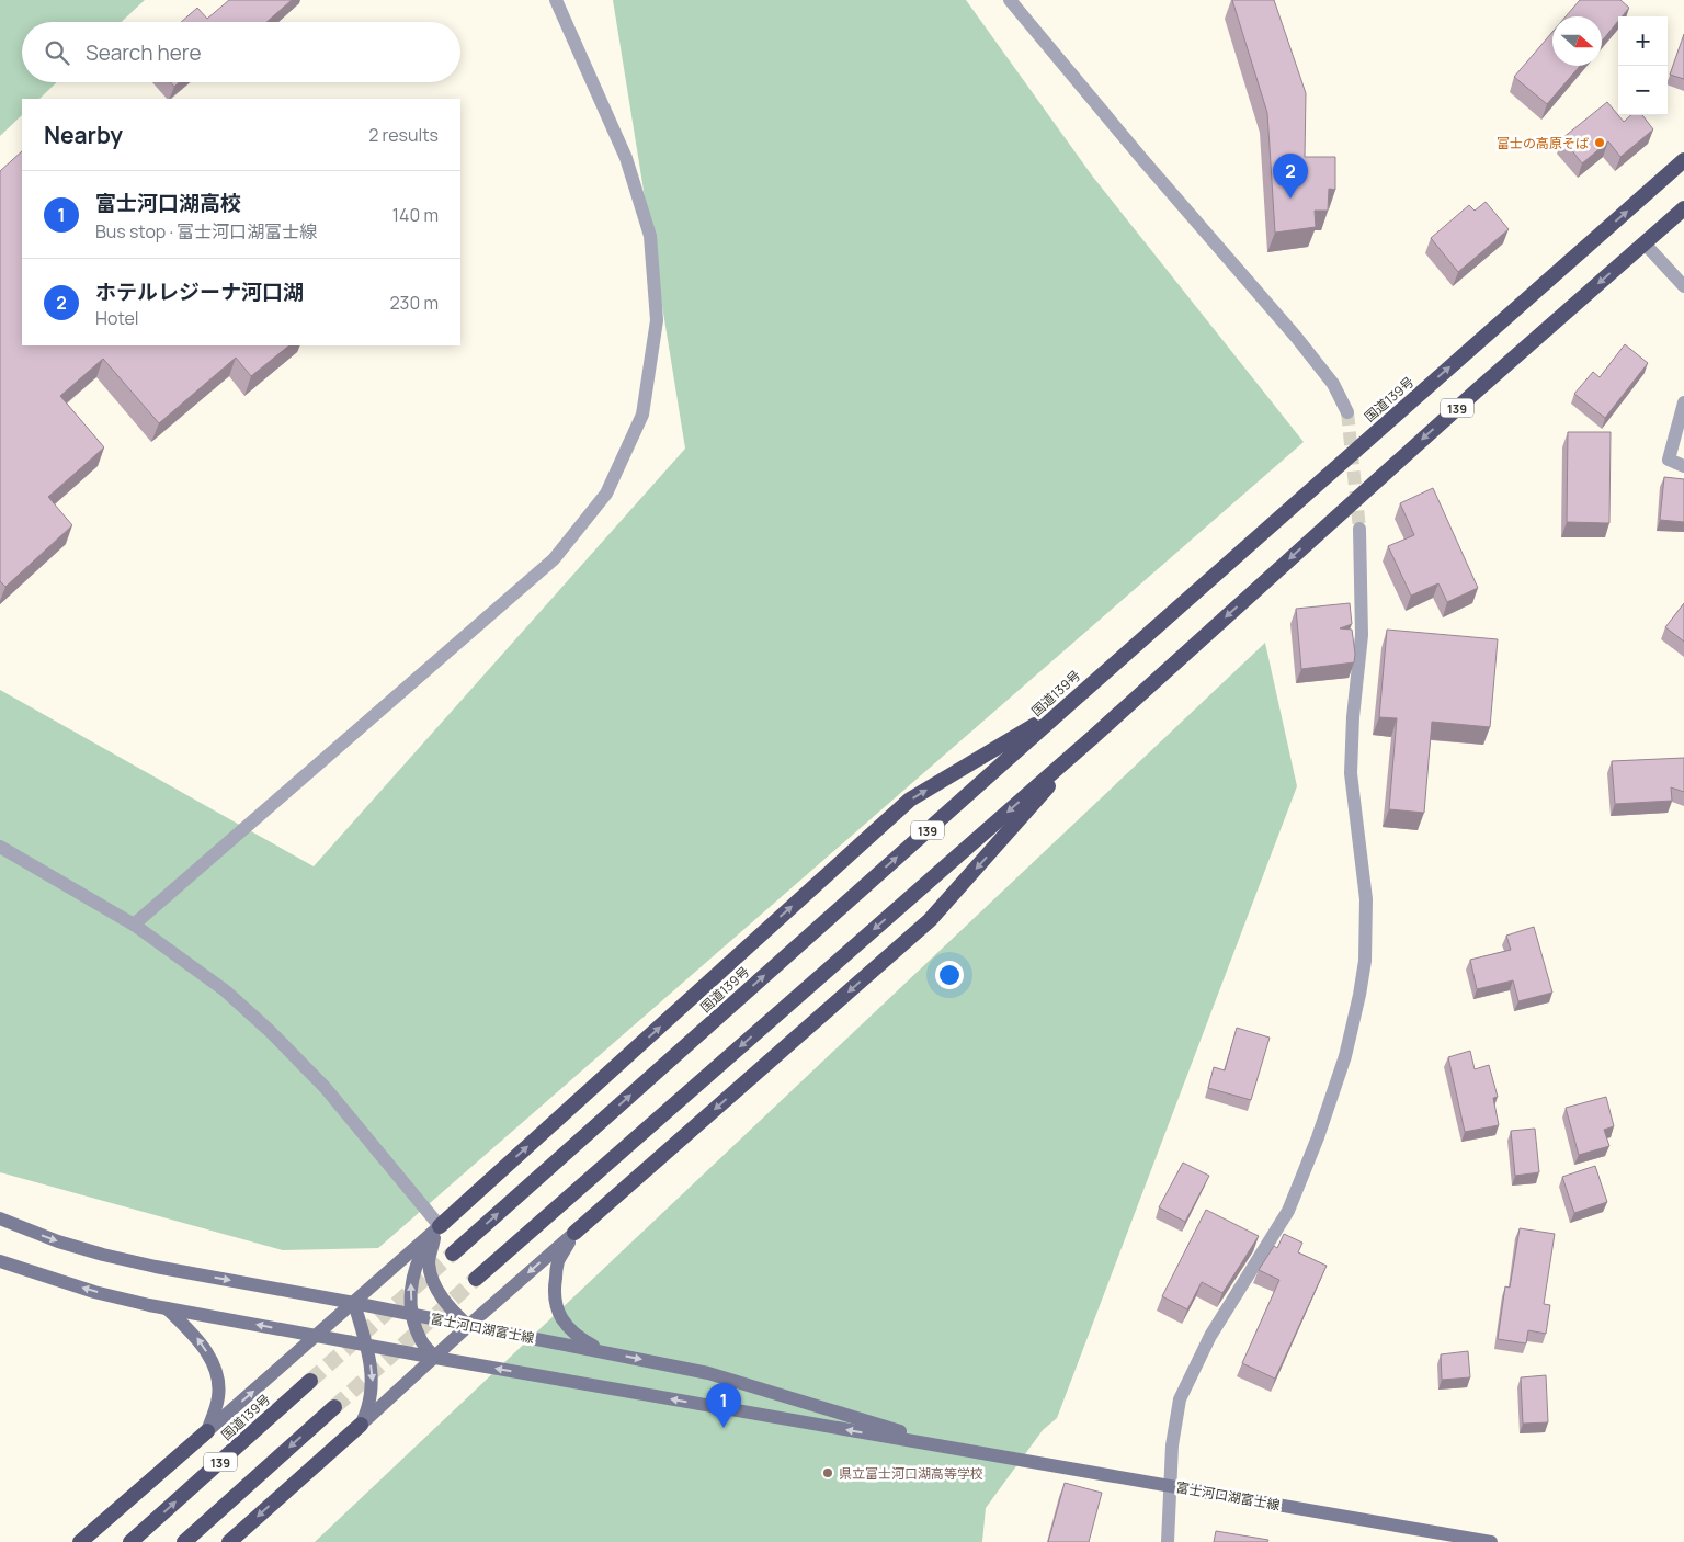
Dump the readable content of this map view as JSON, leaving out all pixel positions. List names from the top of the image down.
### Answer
{
  "streets": {
    "highway": ["国道139号", "139"],
    "main road": ["富士河口湖富士線"]
  },
  "places": ["富士の高原そば", "県立富士河口湖高等学校"],
  "north": "right",
  "page": {
    "map_buttons": ["+", "−"],
    "search": "Search here",
    "heading": ["Nearby", "2 results"],
    "pins": ["2", "1"],
    "list": [
      {
        "mark": "1",
        "name": "富士河口湖高校",
        "note": "Bus stop · 富士河口湖富士線",
        "value": "140 m"
      },
      {
        "mark": "2",
        "name": "ホテルレジーナ河口湖",
        "note": "Hotel",
        "value": "230 m"
      }
    ]
  }
}
